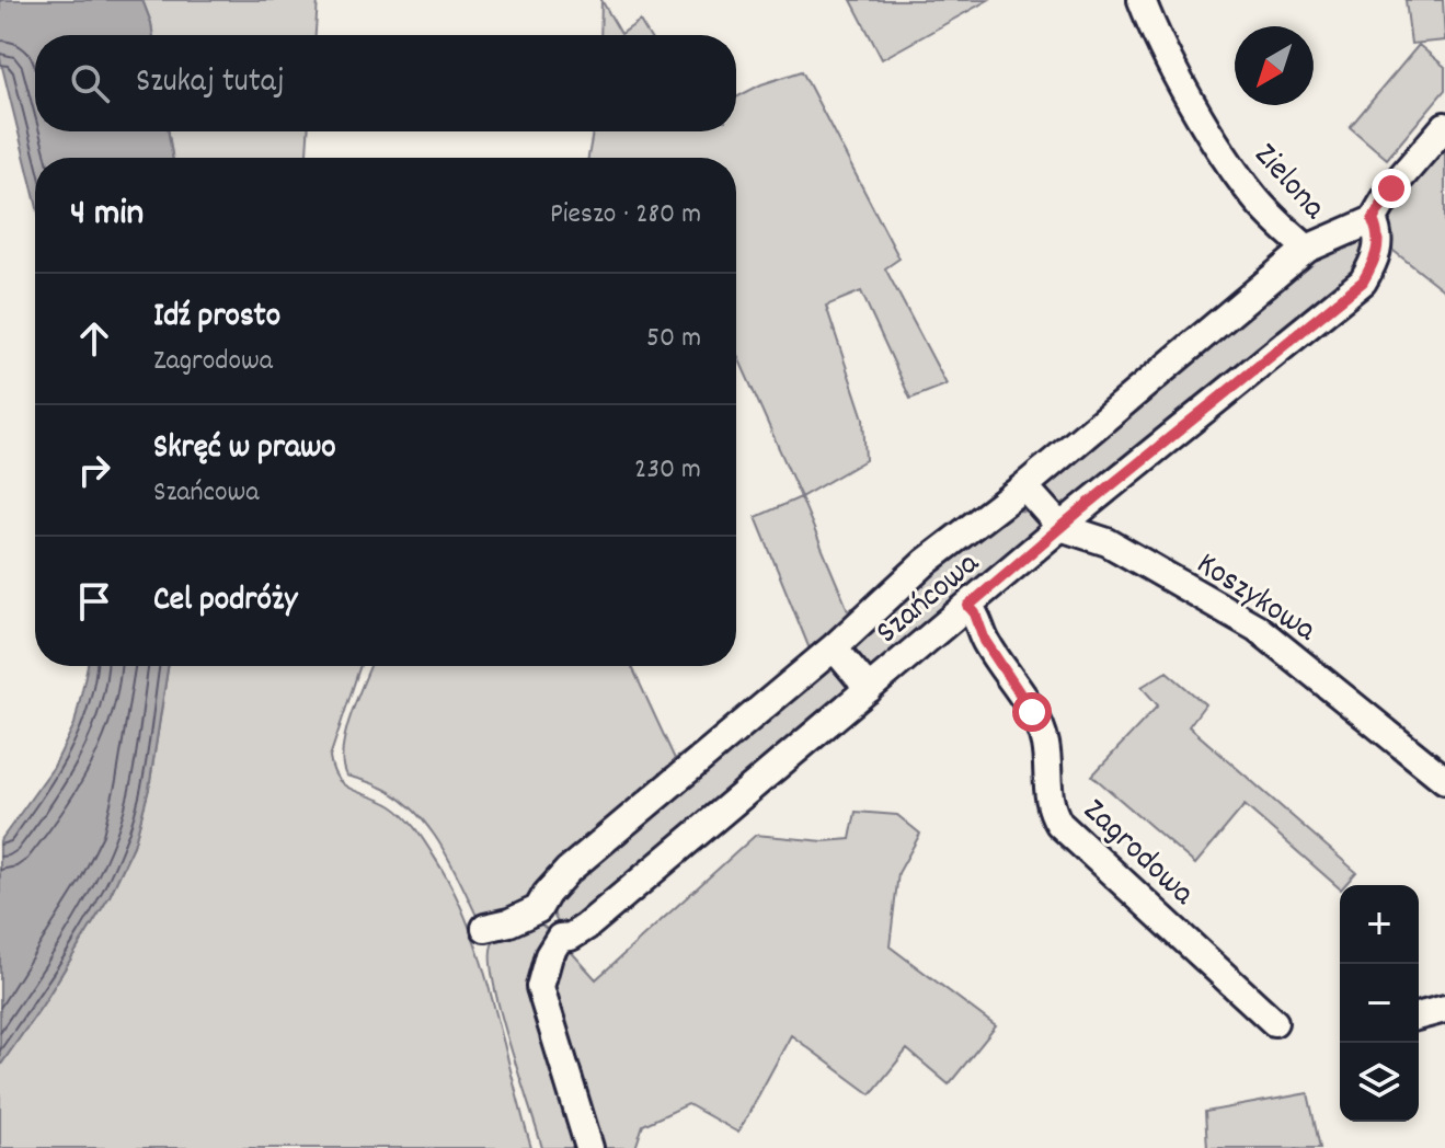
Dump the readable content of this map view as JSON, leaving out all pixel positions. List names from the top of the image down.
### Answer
{
  "streets": {
    "street": [
      "Zielona",
      "Koszykowa",
      "Szańcowa",
      "Zagrodowa"
    ]
  },
  "crossings": [
    ["Zielona", "Szańcowa"],
    ["Koszykowa", "Szańcowa"],
    ["Szańcowa", "Zagrodowa"]
  ],
  "north": "bottom left",
  "page": {
    "search": "Szukaj tutaj",
    "heading": ["4 min", "Pieszo · 280 m"],
    "list": [
      ["Idź prosto", "Zagrodowa", "50 m"],
      ["Skręć w prawo", "Szańcowa", "230 m"],
      "Cel podróży"
    ],
    "map_buttons": ["+", "−"]
  }
}
